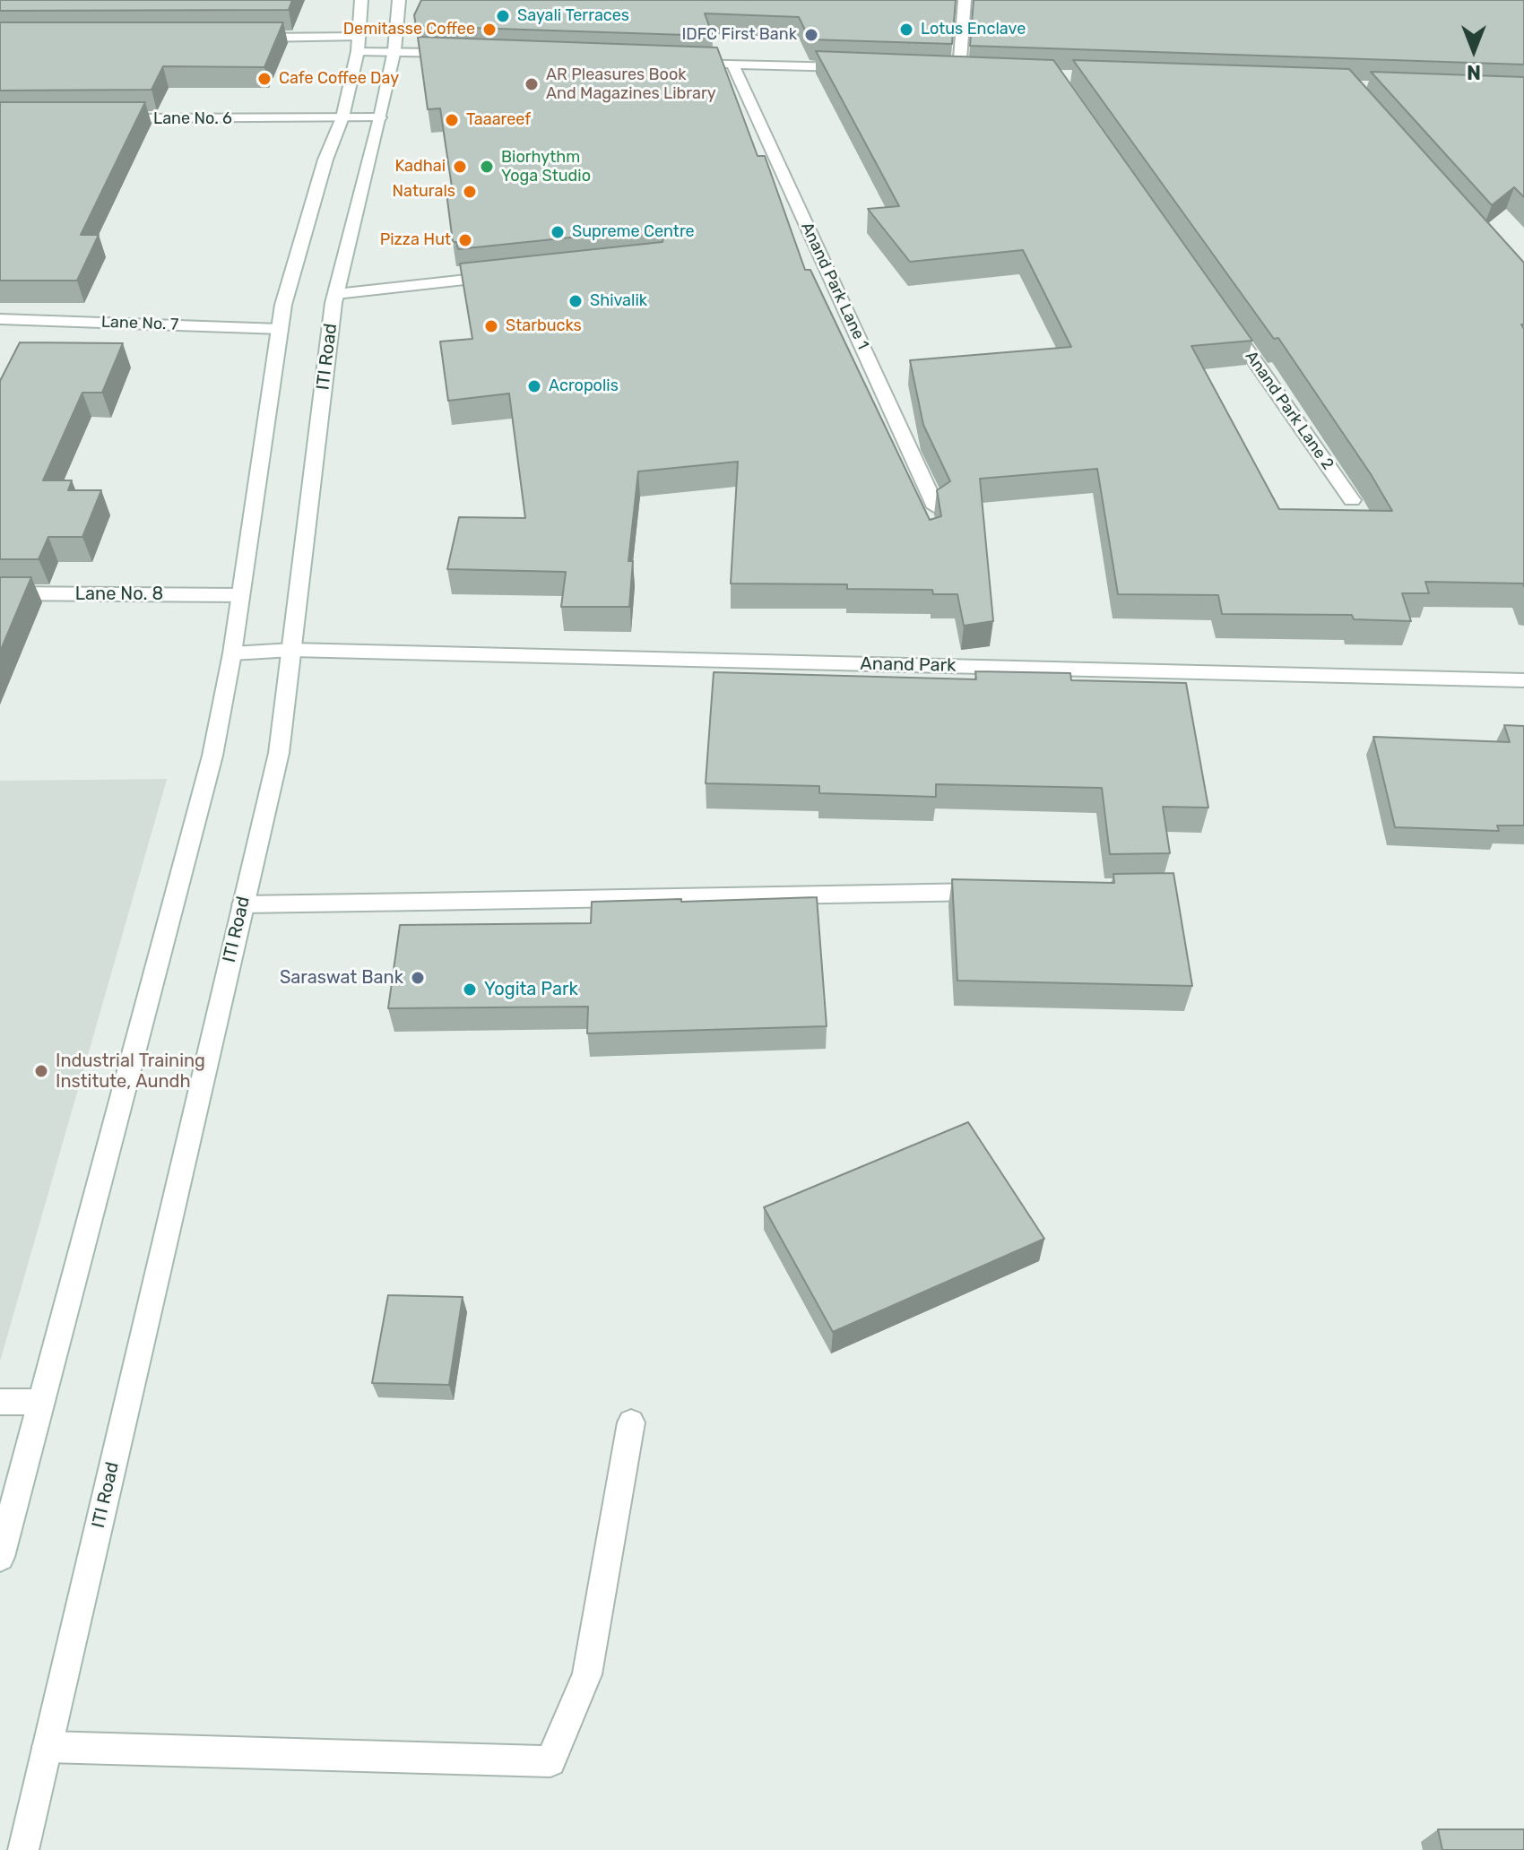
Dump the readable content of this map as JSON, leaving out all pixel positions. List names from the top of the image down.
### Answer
{
  "streets": {
    "main road": [
      "Lane No. 6",
      "Anand Park Lane 1",
      "Lane No. 7",
      "ITI Road",
      "Anand Park Lane 2",
      "Lane No. 8",
      "Anand Park"
    ]
  },
  "crossings": [
    ["Lane No. 6", "ITI Road"],
    ["ITI Road", "Anand Park"]
  ],
  "places": [
    "Sayali Terraces",
    "Demitasse Coffee",
    "Lotus Enclave",
    "IDFC First Bank",
    "Cafe Coffee Day",
    "AR Pleasures Book And Magazines Library",
    "Taaareef",
    "Kadhai",
    "Biorhythm Yoga Studio",
    "Naturals",
    "Supreme Centre",
    "Pizza Hut",
    "Shivalik",
    "Starbucks",
    "Acropolis",
    "Saraswat Bank",
    "Yogita Park",
    "Industrial Training Institute, Aundh"
  ],
  "north": "bottom"
}
